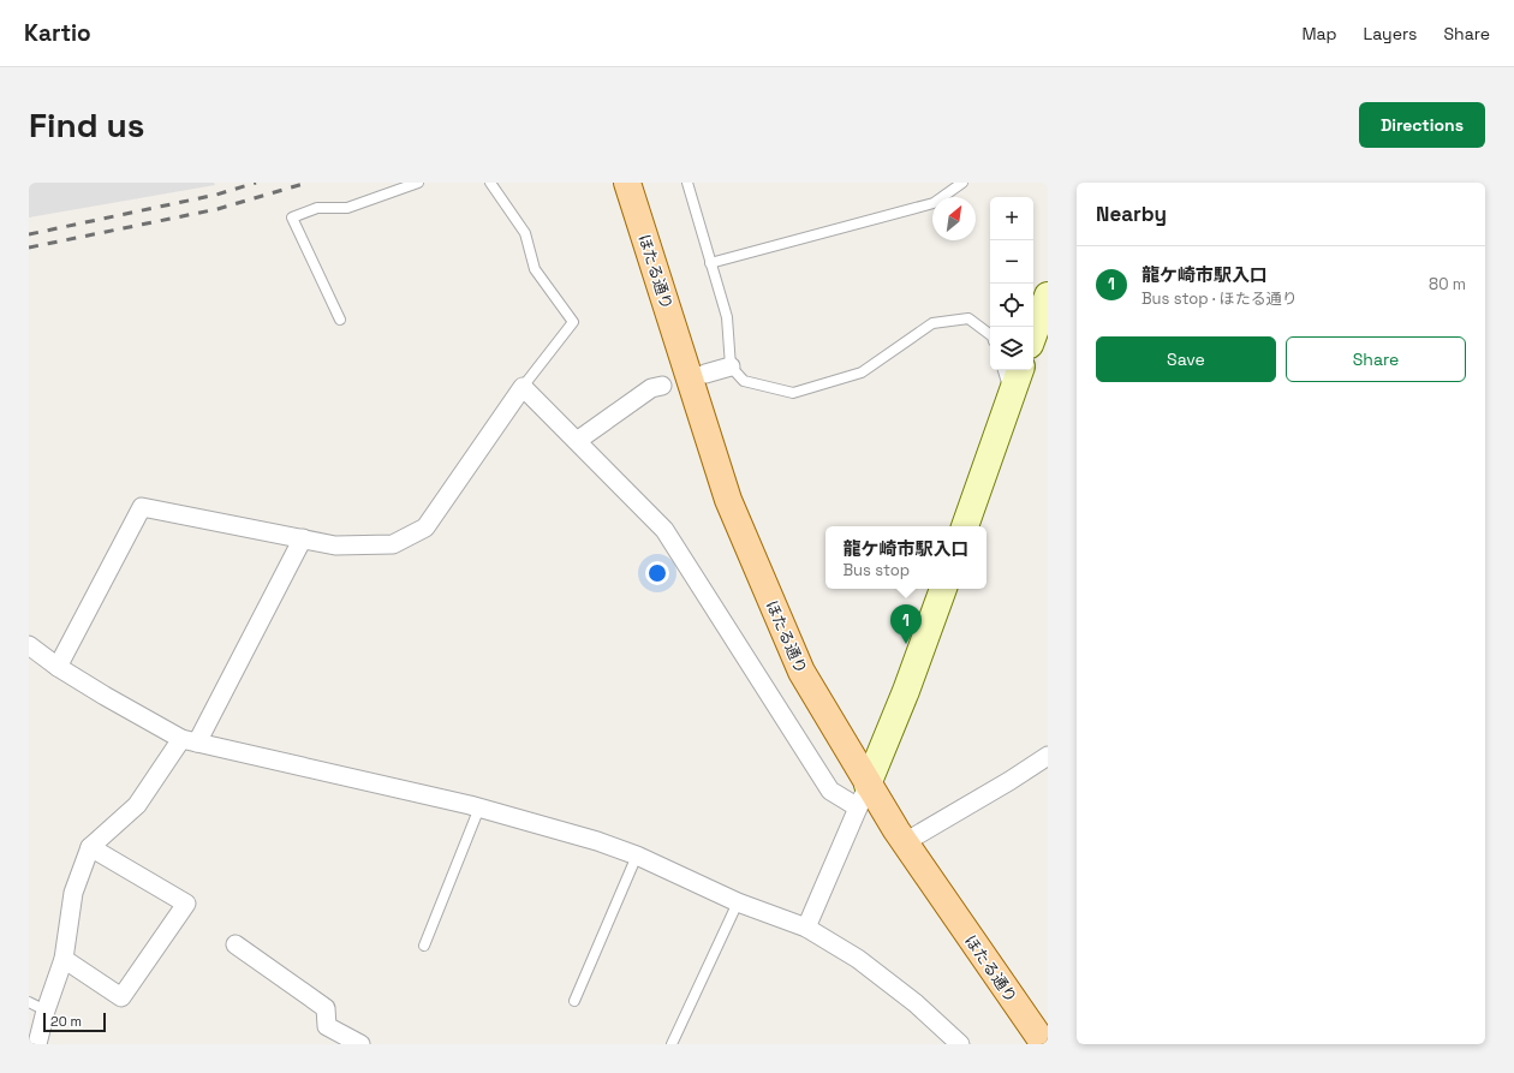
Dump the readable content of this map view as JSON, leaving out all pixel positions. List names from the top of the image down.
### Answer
{
  "streets": {
    "main road": ["ほたる通り"]
  },
  "scale_bar": "20 m",
  "north": "top right",
  "page": {
    "header": "Kartio",
    "nav": ["Map", "Layers", "Share"],
    "buttons": [
      "Directions",
      ["Save", "Share"]
    ],
    "title": "Find us",
    "heading": "Nearby",
    "map_buttons": ["+", "−"],
    "list": [
      {
        "mark": "1",
        "name": "龍ケ崎市駅入口",
        "note": "Bus stop · ほたる通り",
        "value": "80 m"
      }
    ],
    "popup": ["龍ケ崎市駅入口", "Bus stop"],
    "pins": "1",
    "scale": "20 m"
  }
}
